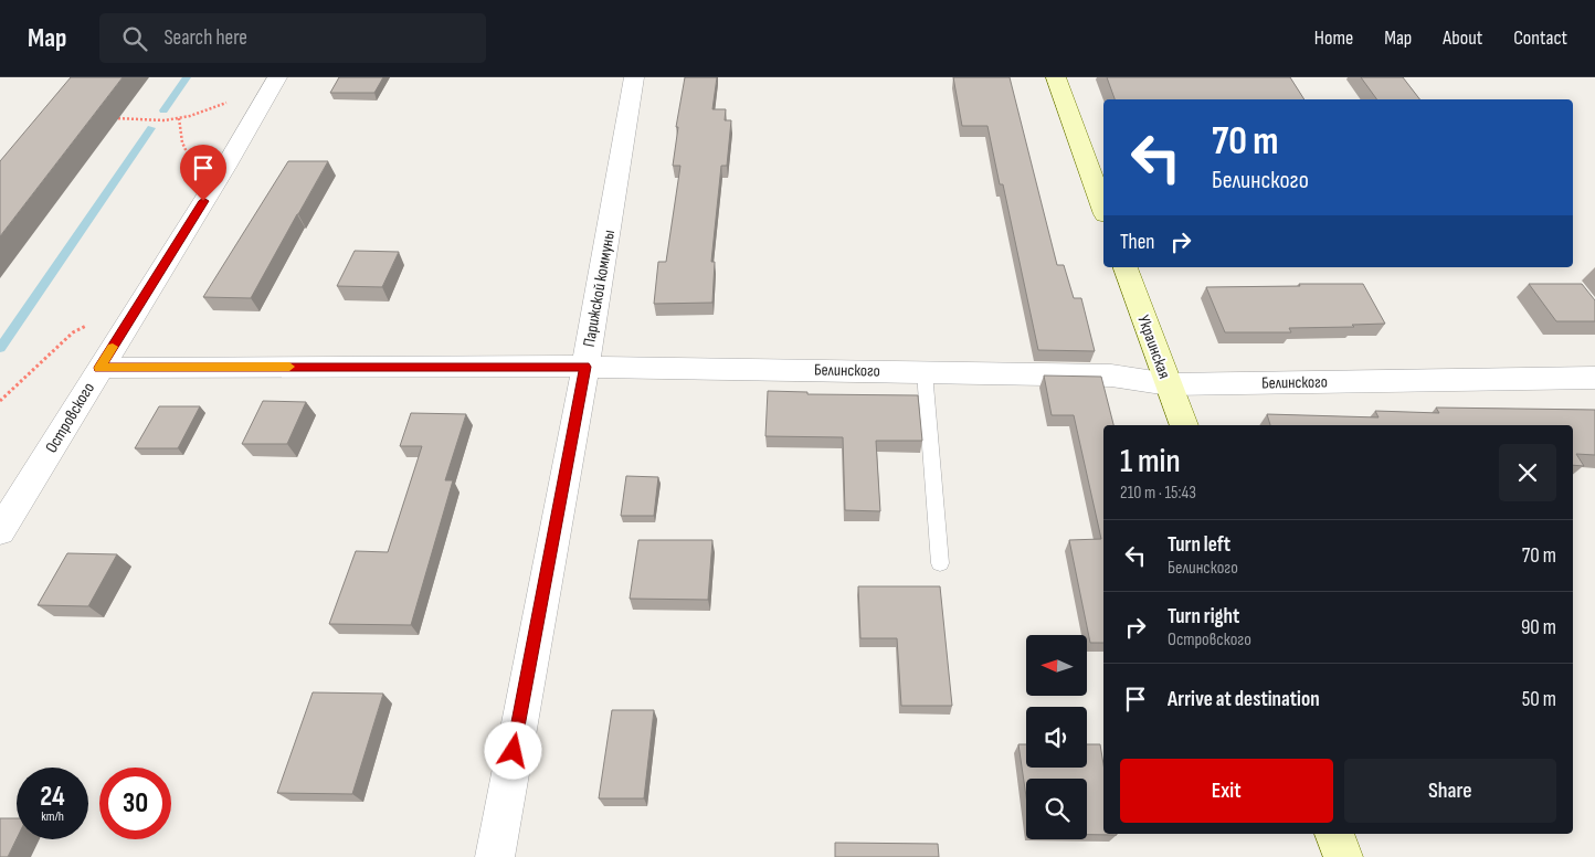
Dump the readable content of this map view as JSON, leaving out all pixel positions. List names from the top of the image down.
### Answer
{
  "streets": {
    "street": [
      "Парижской коммуны",
      "Украинская",
      "Белинского",
      "Островского"
    ]
  },
  "crossings": [
    ["Парижской коммуны", "Белинского"],
    ["Украинская", "Белинского"],
    ["Белинского", "Островского"]
  ],
  "north": "left",
  "page": {
    "header": "Map",
    "search": "Search here",
    "nav": [
      "Home",
      "Map",
      "About",
      "Contact"
    ],
    "turn": ["70 m", "Белинского"],
    "then": "Then",
    "heading": ["1 min", "210 m · 15:43"],
    "list": [
      {
        "name": "Turn left",
        "note": "Белинского",
        "value": "70 m"
      },
      {
        "name": "Turn right",
        "note": "Островского",
        "value": "90 m"
      },
      {
        "name": "Arrive at destination",
        "value": "50 m"
      }
    ],
    "buttons": ["Exit", "Share"],
    "speed": "24 km/h",
    "limit": "30"
  }
}
